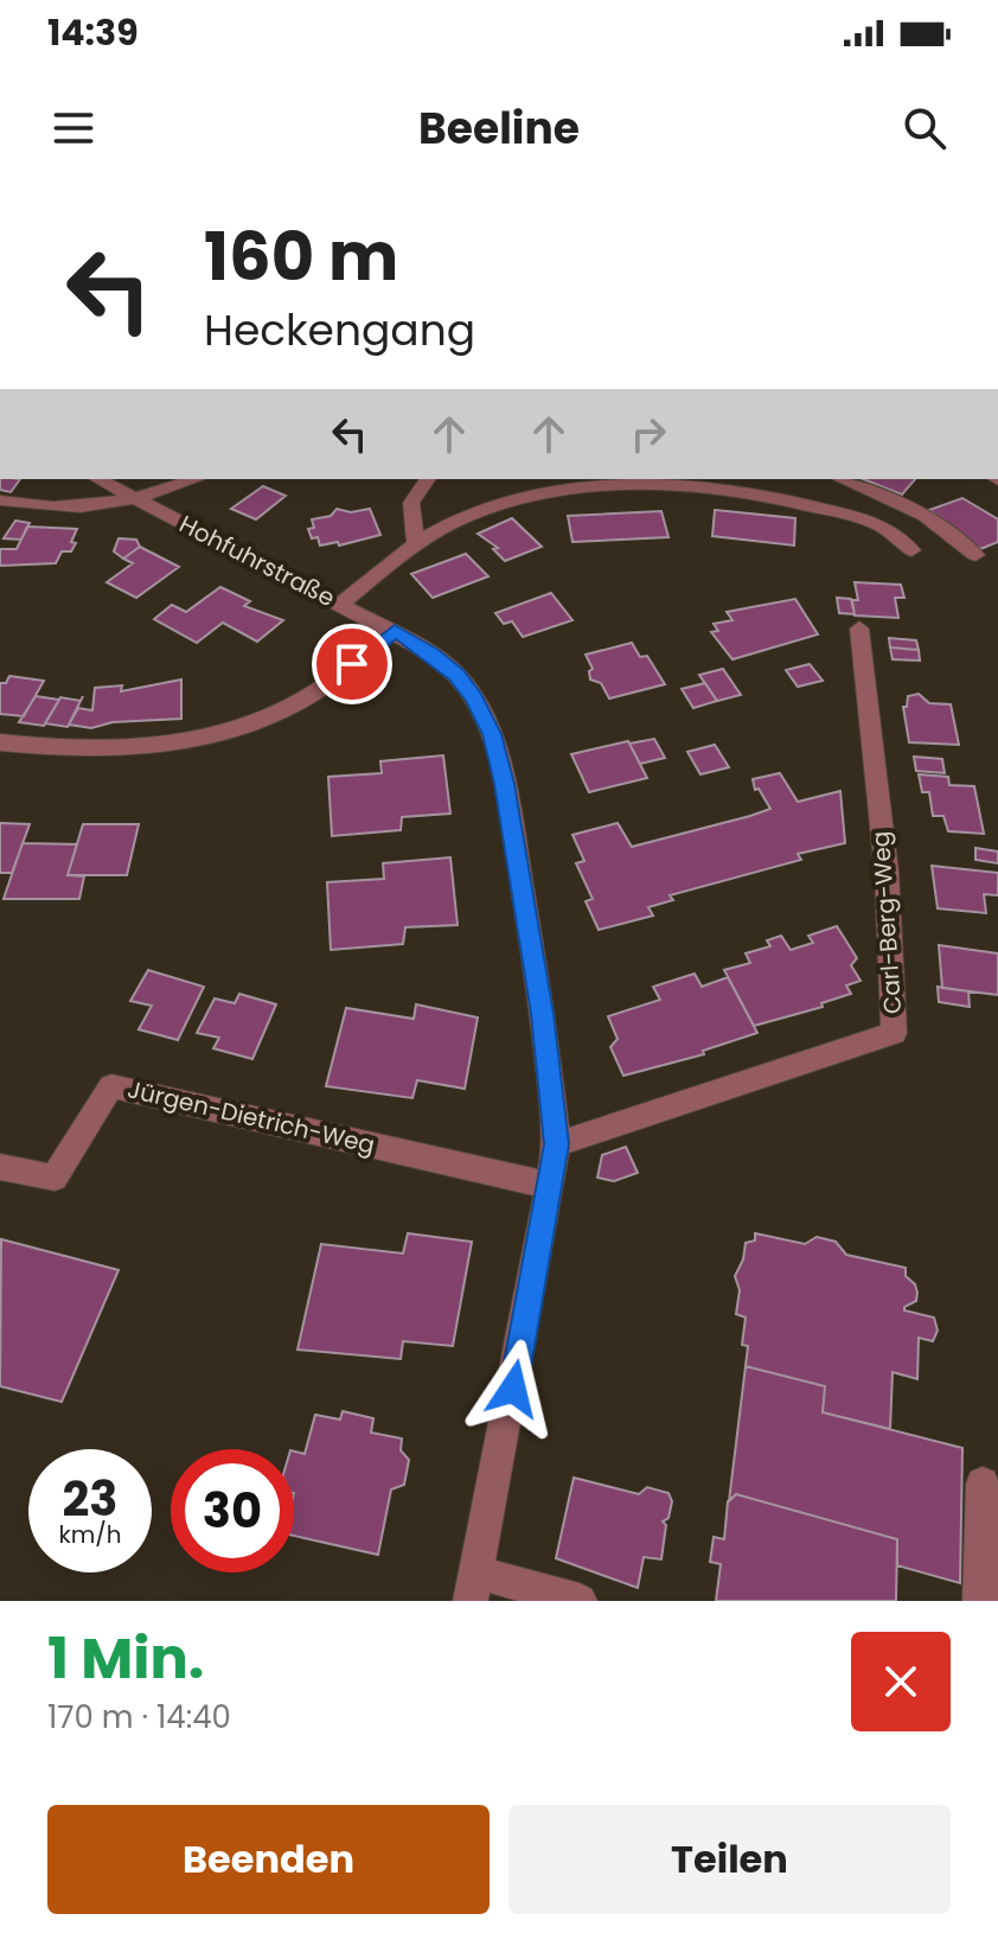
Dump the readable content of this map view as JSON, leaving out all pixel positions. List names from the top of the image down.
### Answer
{
  "streets": {
    "street": ["Hohfuhrstraße", "Carl-Berg-Weg", "Jürgen-Dietrich-Weg"]
  },
  "crossings": [
    ["Hohfuhrstraße", "Carl-Berg-Weg"],
    ["Hohfuhrstraße", "Jürgen-Dietrich-Weg"]
  ],
  "page": {
    "status": "14:39",
    "header": "Beeline",
    "turn": ["160 m", "Heckengang"],
    "speed": "23 km/h",
    "limit": "30",
    "heading": ["1 Min.", "170 m · 14:40"],
    "buttons": ["Beenden", "Teilen"]
  }
}
